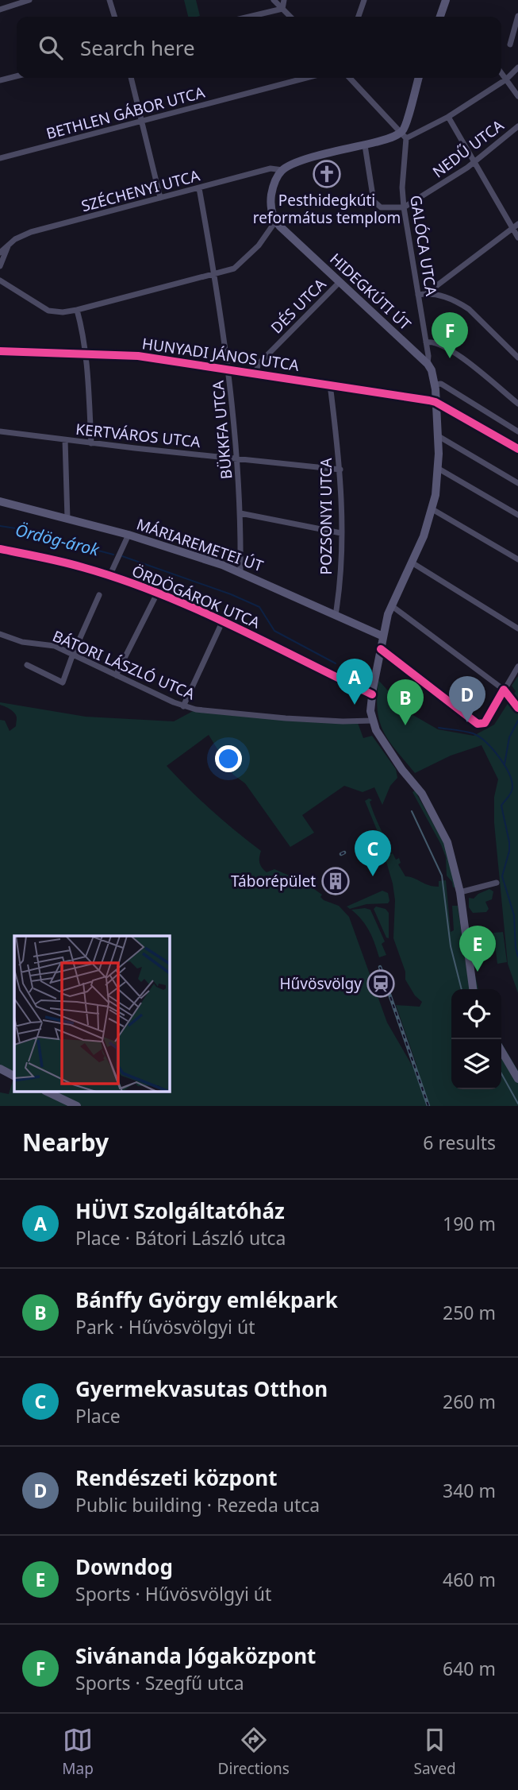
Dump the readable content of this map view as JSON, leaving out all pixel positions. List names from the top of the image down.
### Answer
{
  "streets": {
    "main road": ["HIDEGKÚTI ÚT", "MÁRIAREMETEI ÚT"],
    "street": [
      "BETHLEN GÁBOR UTCA",
      "NEDŰ UTCA",
      "SZÉCHENYI UTCA",
      "GALÓCA UTCA",
      "DÉS UTCA",
      "HUNYADI JÁNOS UTCA",
      "BÜKKFA UTCA",
      "KERTVÁROS UTCA",
      "POZSONYI UTCA",
      "ÖRDÖGÁROK UTCA",
      "BÁTORI LÁSZLÓ UTCA"
    ]
  },
  "crossings": [
    ["NEDŰ UTCA", "GALÓCA UTCA"],
    ["SZÉCHENYI UTCA", "BÜKKFA UTCA"],
    ["GALÓCA UTCA", "HIDEGKÚTI ÚT"],
    ["HIDEGKÚTI ÚT", "DÉS UTCA"],
    ["HIDEGKÚTI ÚT", "HUNYADI JÁNOS UTCA"],
    ["HIDEGKÚTI ÚT", "MÁRIAREMETEI ÚT"],
    ["HIDEGKÚTI ÚT", "ÖRDÖGÁROK UTCA"],
    ["HIDEGKÚTI ÚT", "BÁTORI LÁSZLÓ UTCA"],
    ["DÉS UTCA", "HUNYADI JÁNOS UTCA"],
    ["HUNYADI JÁNOS UTCA", "BÜKKFA UTCA"],
    ["HUNYADI JÁNOS UTCA", "POZSONYI UTCA"],
    ["BÜKKFA UTCA", "KERTVÁROS UTCA"],
    ["BÜKKFA UTCA", "MÁRIAREMETEI ÚT"],
    ["KERTVÁROS UTCA", "POZSONYI UTCA"],
    ["POZSONYI UTCA", "MÁRIAREMETEI ÚT"]
  ],
  "water": ["Ördög-árok"],
  "places": {
    "church": ["Pesthidegkúti református templom"],
    "building": ["Táborépület"],
    "station": ["Hűvösvölgy"]
  },
  "page": {
    "search": "Search here",
    "pins": [
      "F",
      "A",
      "D",
      "B",
      "C",
      "E"
    ],
    "heading": ["Nearby", "6 results"],
    "list": [
      {
        "mark": "A",
        "name": "HÜVI Szolgáltatóház",
        "note": "Place · Bátori László utca",
        "value": "190 m"
      },
      {
        "mark": "B",
        "name": "Bánffy György emlékpark",
        "note": "Park · Hűvösvölgyi út",
        "value": "250 m"
      },
      {
        "mark": "C",
        "name": "Gyermekvasutas Otthon",
        "note": "Place",
        "value": "260 m"
      },
      {
        "mark": "D",
        "name": "Rendészeti központ",
        "note": "Public building · Rezeda utca",
        "value": "340 m"
      },
      {
        "mark": "E",
        "name": "Downdog",
        "note": "Sports · Hűvösvölgyi út",
        "value": "460 m"
      },
      {
        "mark": "F",
        "name": "Sivánanda Jógaközpont",
        "note": "Sports · Szegfű utca",
        "value": "640 m"
      }
    ],
    "nav": ["Map", "Directions", "Saved"]
  }
}
